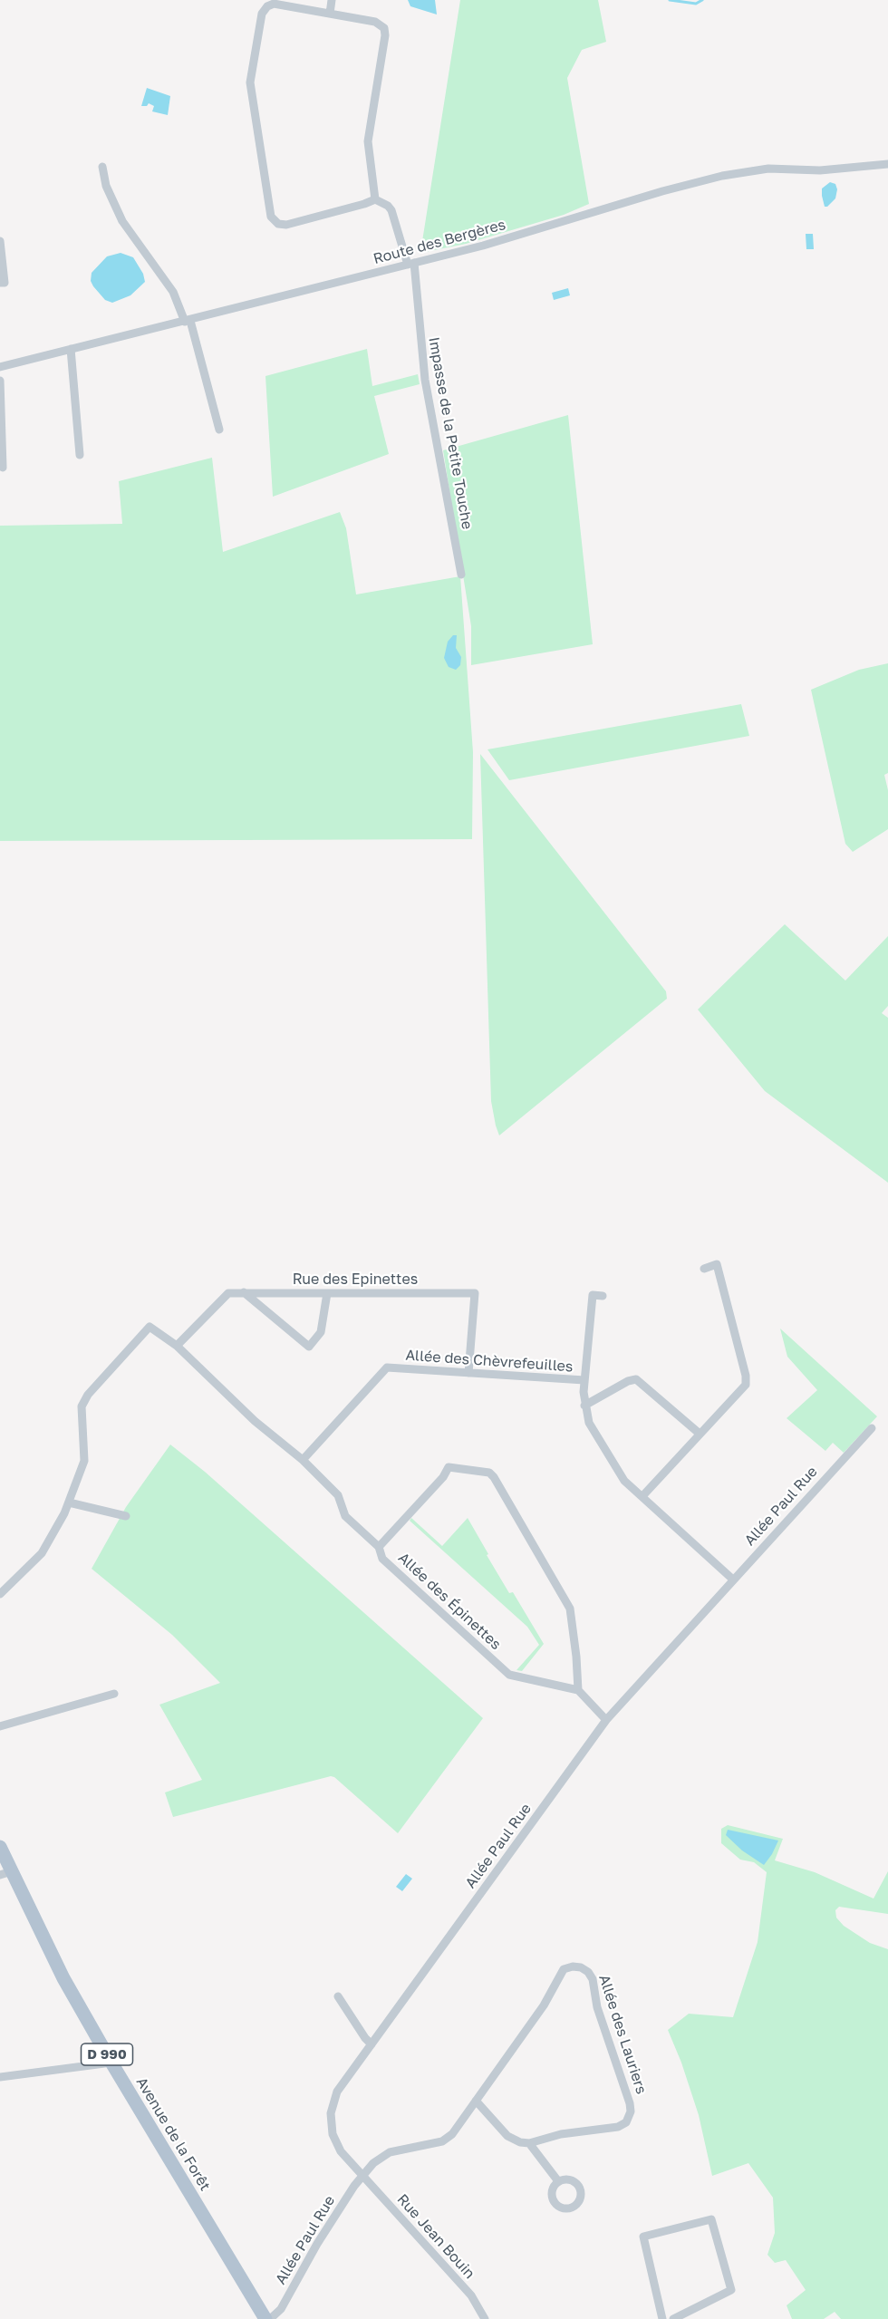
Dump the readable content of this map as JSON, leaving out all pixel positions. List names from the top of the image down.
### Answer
{
  "streets": {
    "main road": ["D 990", "Avenue de la Forêt"],
    "street": [
      "Route des Bergères",
      "Impasse de la Petite Touche",
      "Rue des Epinettes",
      "Allée des Chèvrefeuilles",
      "Allée Paul Rue",
      "Allée des Épinettes",
      "Allée des Lauriers",
      "Rue Jean Bouin"
    ]
  },
  "crossings": [
    ["Route des Bergères", "Impasse de la Petite Touche"],
    ["Rue des Epinettes", "Allée des Chèvrefeuilles"],
    ["Rue des Epinettes", "Allée des Épinettes"],
    ["Allée des Chèvrefeuilles", "Allée des Épinettes"],
    ["Allée Paul Rue", "Allée des Lauriers"],
    ["Allée Paul Rue", "Rue Jean Bouin"],
    ["Allée des Lauriers", "Rue Jean Bouin"]
  ]
}
